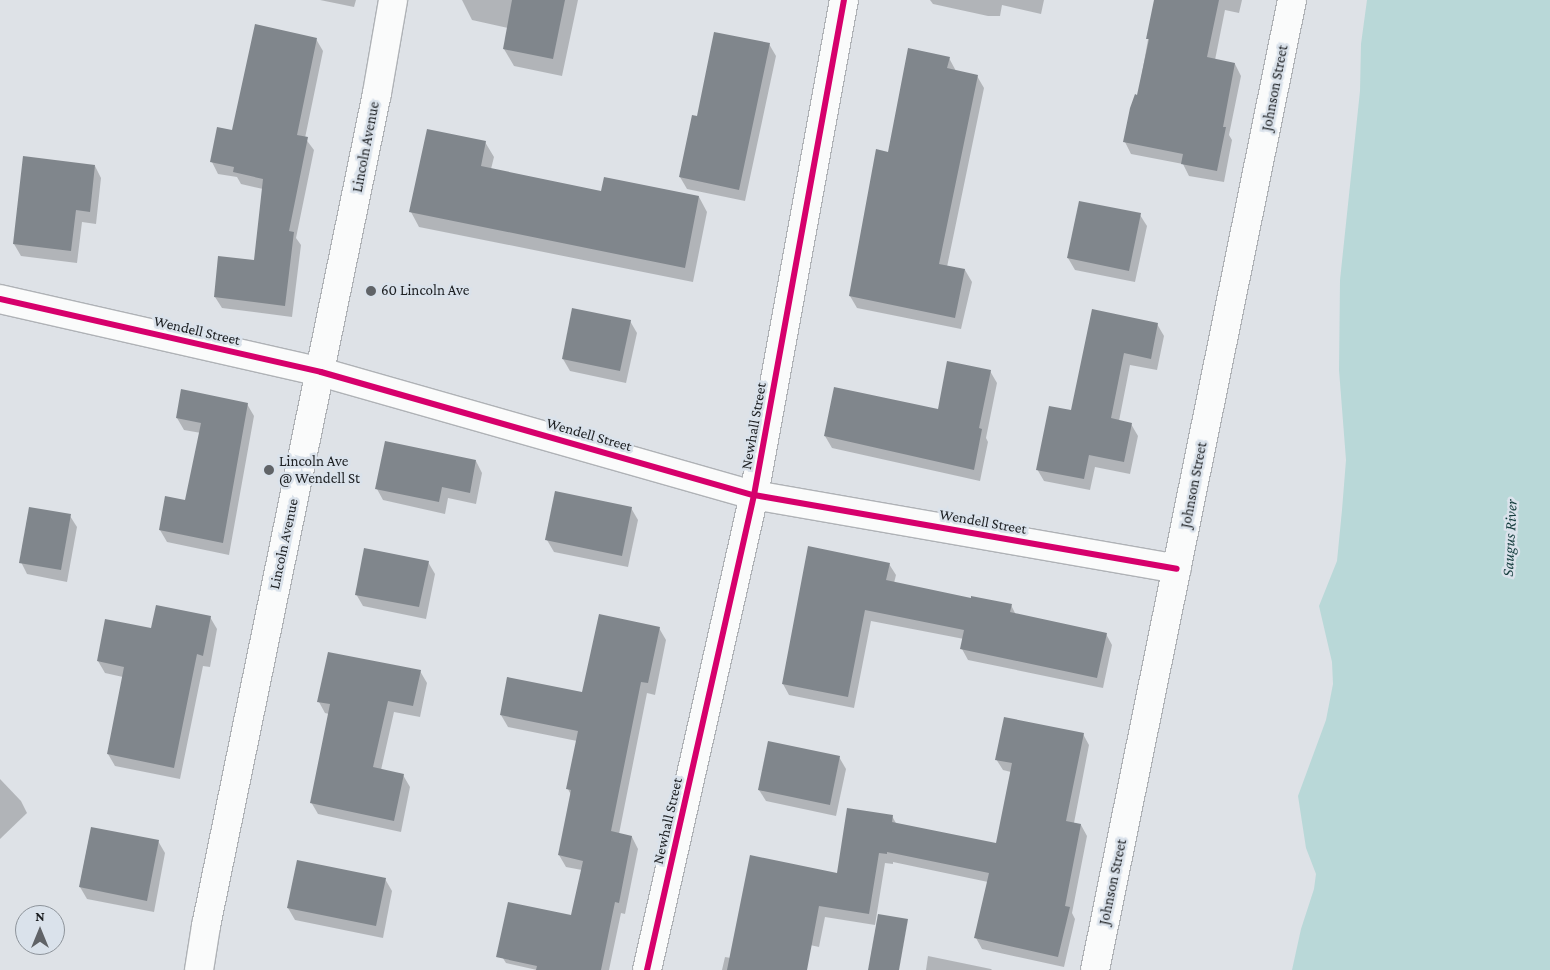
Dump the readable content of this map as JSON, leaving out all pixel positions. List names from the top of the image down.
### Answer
{
  "streets": {
    "street": [
      "Johnson Street",
      "Lincoln Avenue",
      "Wendell Street",
      "Newhall Street"
    ]
  },
  "crossings": [
    ["Johnson Street", "Wendell Street"],
    ["Lincoln Avenue", "Wendell Street"],
    ["Wendell Street", "Newhall Street"]
  ],
  "water": ["Saugus River"],
  "places": ["60 Lincoln Ave", "Lincoln Ave @ Wendell St"],
  "north": "top"
}
